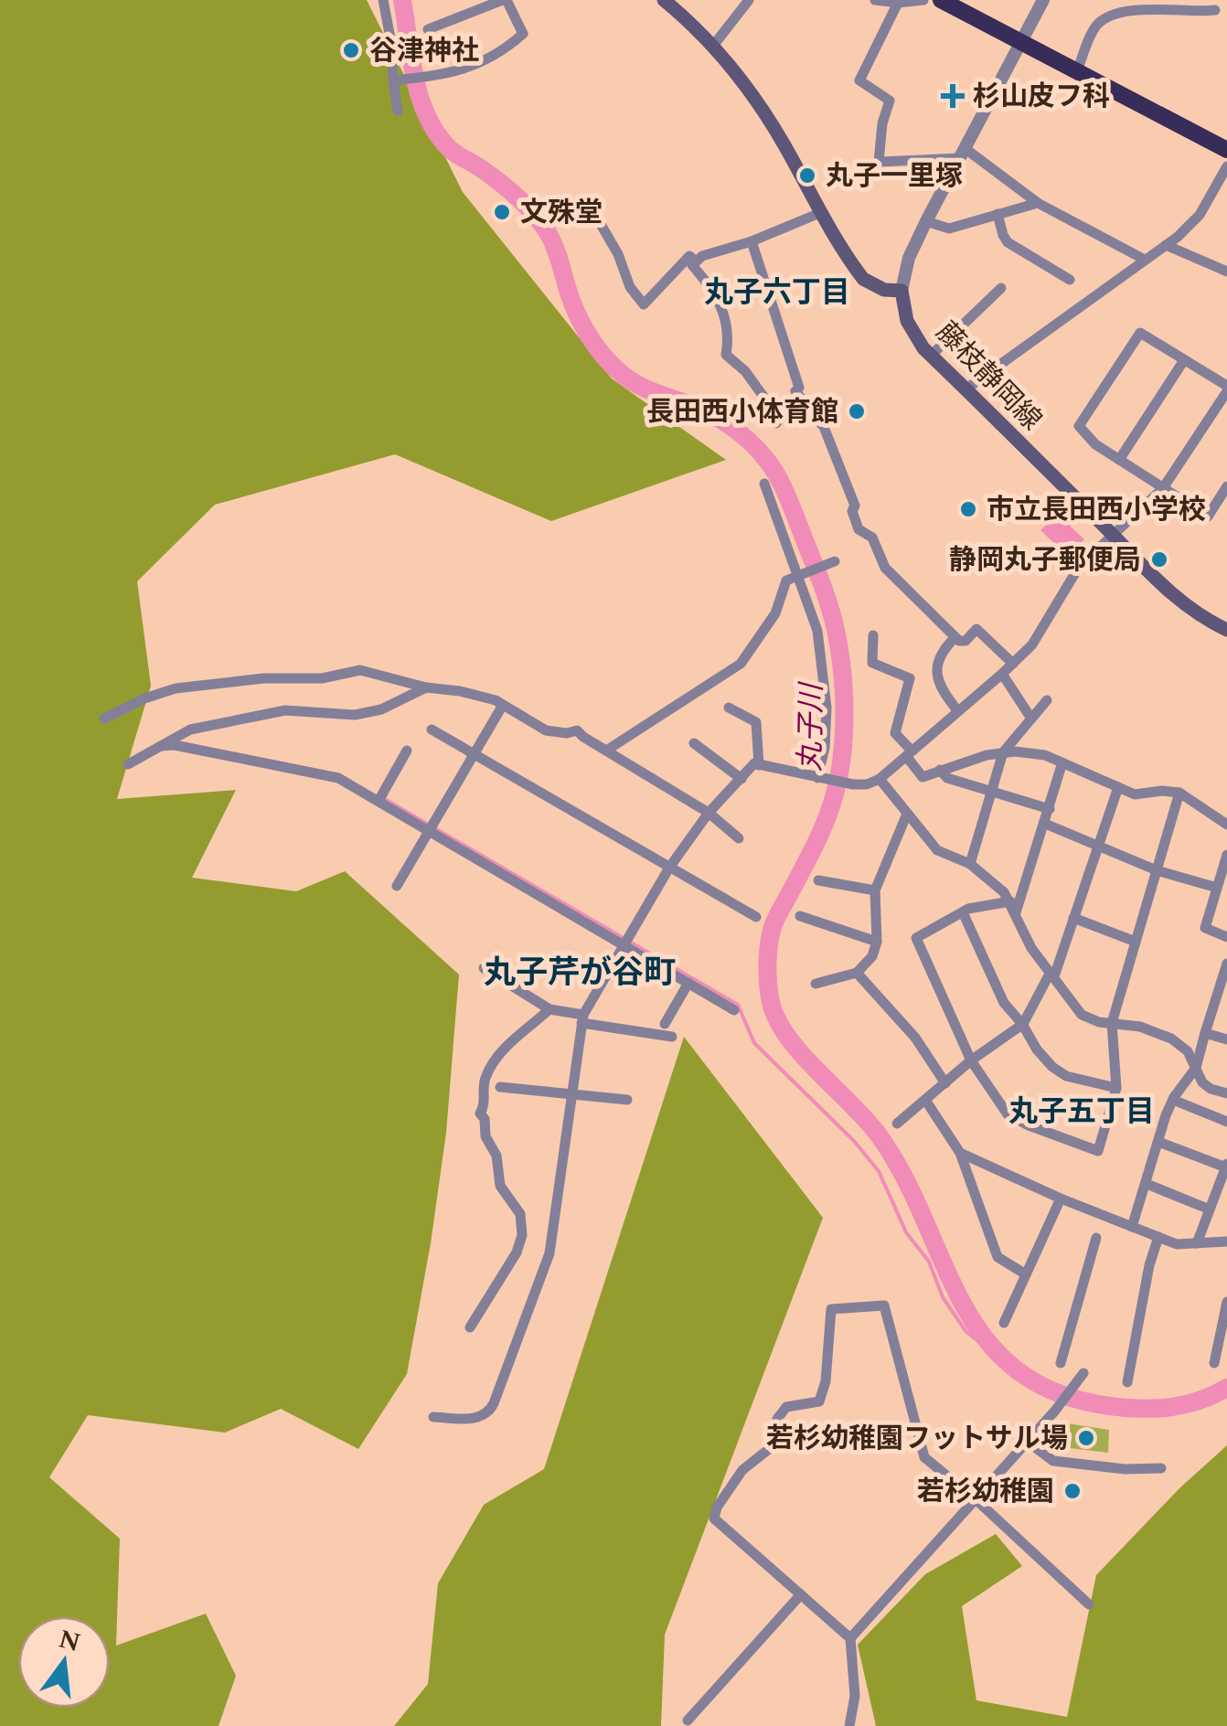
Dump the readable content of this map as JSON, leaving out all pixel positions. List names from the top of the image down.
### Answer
{
  "streets": {
    "main road": ["藤枝静岡線"]
  },
  "districts": ["丸子六丁目", "丸子芹が谷町", "丸子五丁目"],
  "water": ["丸子川"],
  "places": {
    "other": [
      "谷津神社",
      "丸子一里塚",
      "文殊堂",
      "長田西小体育館",
      "市立長田西小学校",
      "静岡丸子郵便局",
      "若杉幼稚園フットサル場",
      "若杉幼稚園"
    ],
    "health": ["杉山皮フ科"]
  },
  "north": "top"
}
